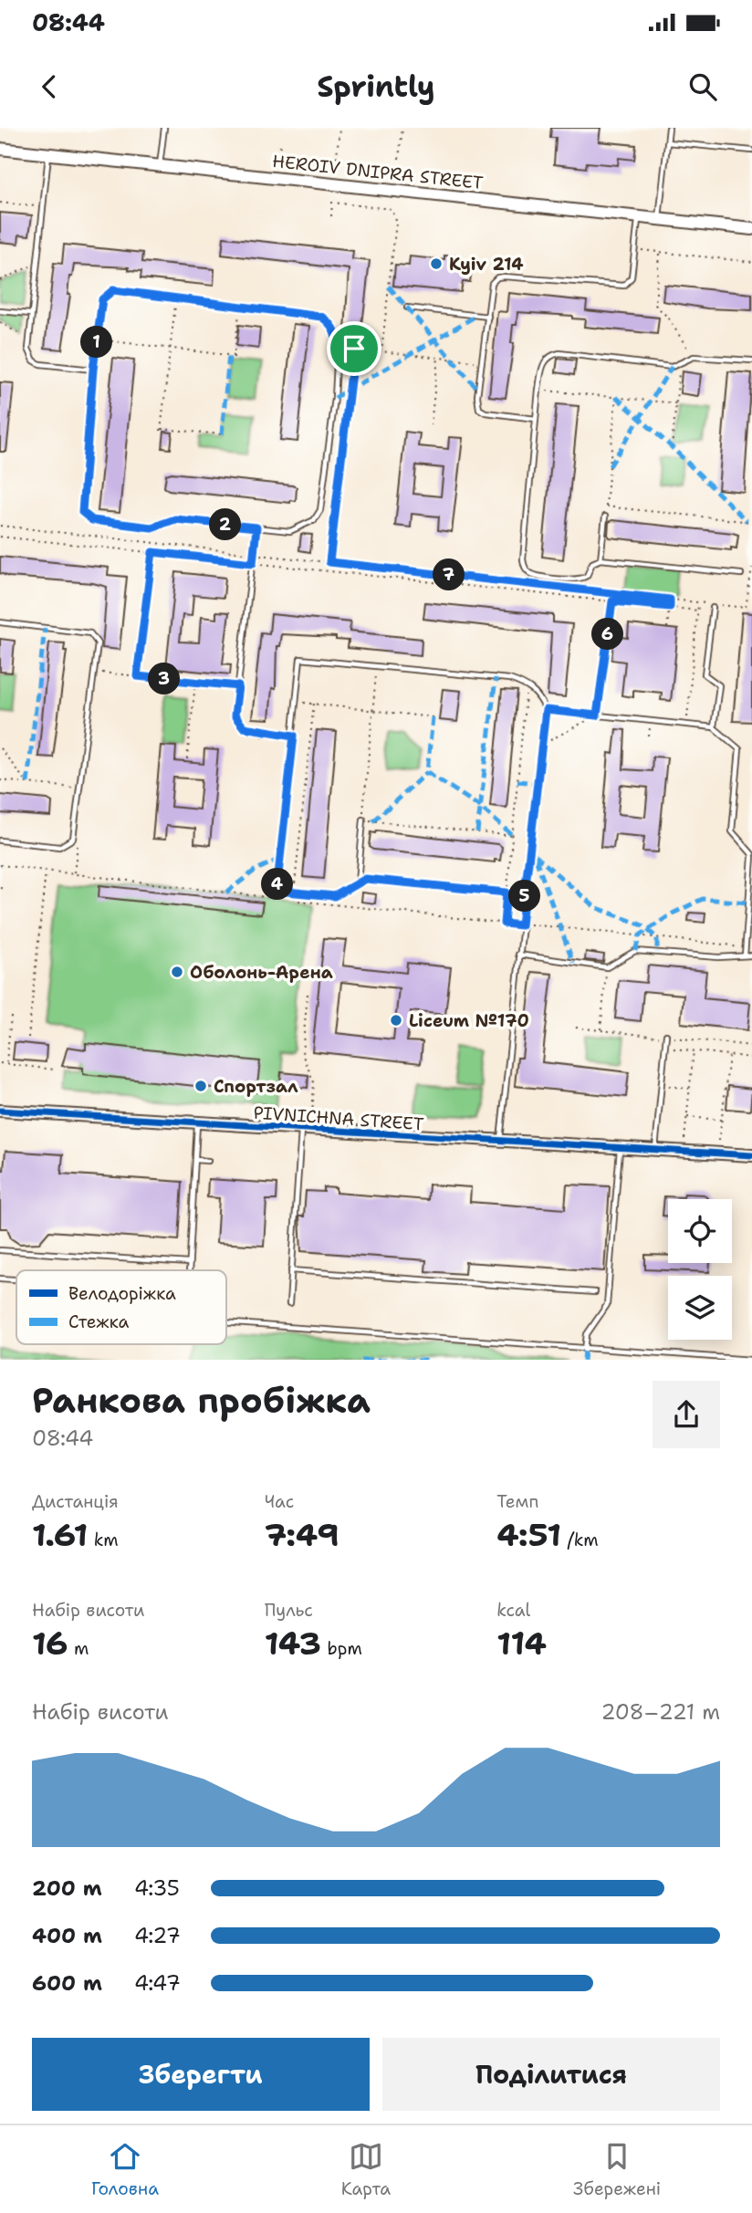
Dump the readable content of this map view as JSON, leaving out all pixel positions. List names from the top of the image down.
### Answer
{
  "streets": {
    "main road": ["HEROIV DNIPRA STREET", "PIVNICHNA STREET"]
  },
  "places": [
    "Kyiv 214",
    "Оболонь-Арена",
    "Liceum №170",
    "Спортзал"
  ],
  "legend": ["Велодоріжка", "Стежка"],
  "page": {
    "status": "08:44",
    "header": "Sprintly",
    "pins": [
      "1",
      "2",
      "7",
      "6",
      "3",
      "4",
      "5"
    ],
    "heading": ["Ранкова пробіжка", "08:44"],
    "stats": [
      ["Дистанція", "1.61 km"],
      ["Час", "7:49"],
      ["Темп", "4:51 /km"],
      ["Набір висоти", "16 m"],
      ["Пульс", "143 bpm"],
      ["kcal", "114"]
    ],
    "chart": ["Набір висоти", "208–221 m"],
    "list": [
      {
        "name": "200 m",
        "note": "4:35"
      },
      {
        "name": "400 m",
        "note": "4:27"
      },
      {
        "name": "600 m",
        "note": "4:47"
      }
    ],
    "buttons": ["Зберегти", "Поділитися"],
    "tabs": ["Головна", "Карта", "Збережені"]
  }
}
